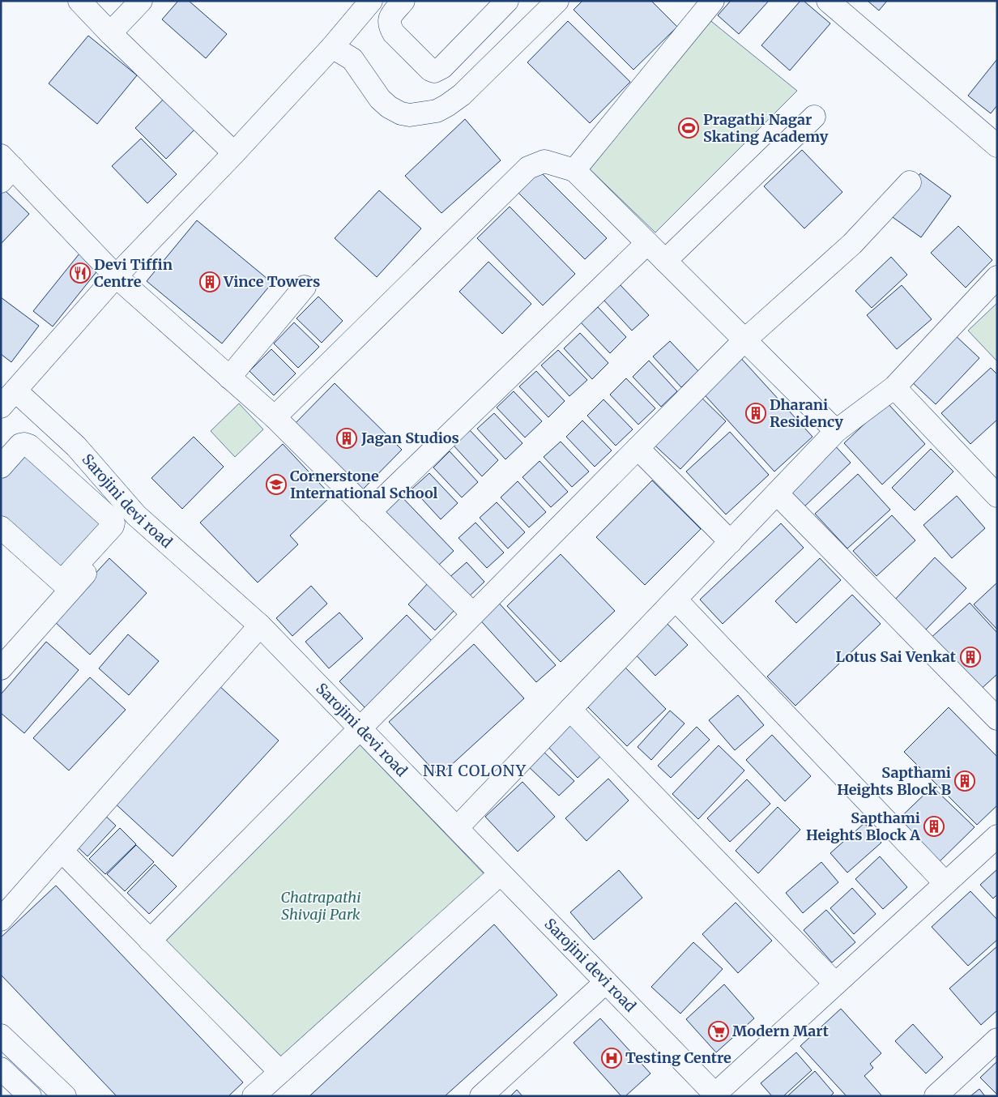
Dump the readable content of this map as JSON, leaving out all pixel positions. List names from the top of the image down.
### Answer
{
  "streets": {
    "street": ["Sarojini devi road"]
  },
  "districts": ["NRI COLONY"],
  "parks": ["Chatrapathi Shivaji Park"],
  "places": {
    "sports": ["Pragathi Nagar Skating Academy"],
    "restaurant": ["Devi Tiffin Centre"],
    "building": [
      "Vince Towers",
      "Dharani Residency",
      "Jagan Studios",
      "Lotus Sai Venkat",
      "Sapthami Heights Block B",
      "Sapthami Heights Block A"
    ],
    "school or university": ["Cornerstone International School"],
    "supermarket": ["Modern Mart"],
    "hospital": ["Testing Centre"]
  }
}
